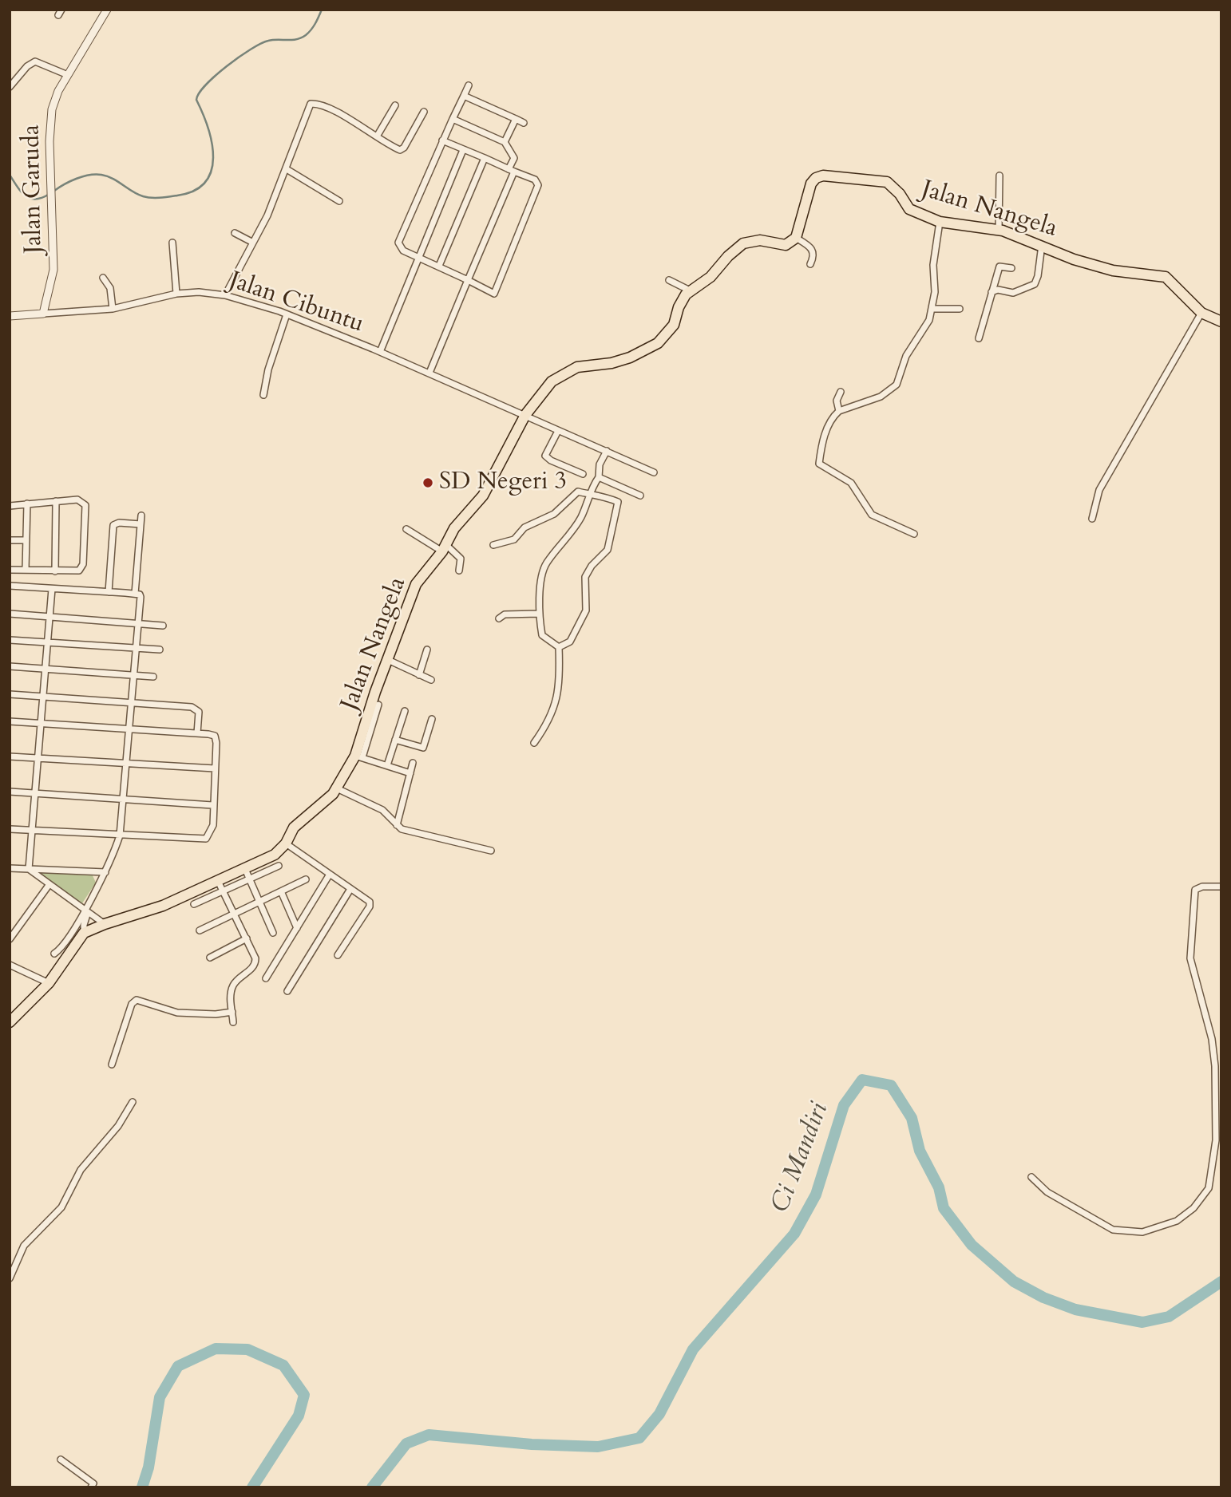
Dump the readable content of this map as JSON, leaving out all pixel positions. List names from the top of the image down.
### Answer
{
  "streets": {
    "main road": ["Jalan Nangela"],
    "street": ["Jalan Garuda", "Jalan Cibuntu"]
  },
  "crossings": [
    ["Jalan Garuda", "Jalan Cibuntu"],
    ["Jalan Nangela", "Jalan Cibuntu"]
  ],
  "water": ["Ci Mandiri"],
  "places": ["SD Negeri 3"]
}
